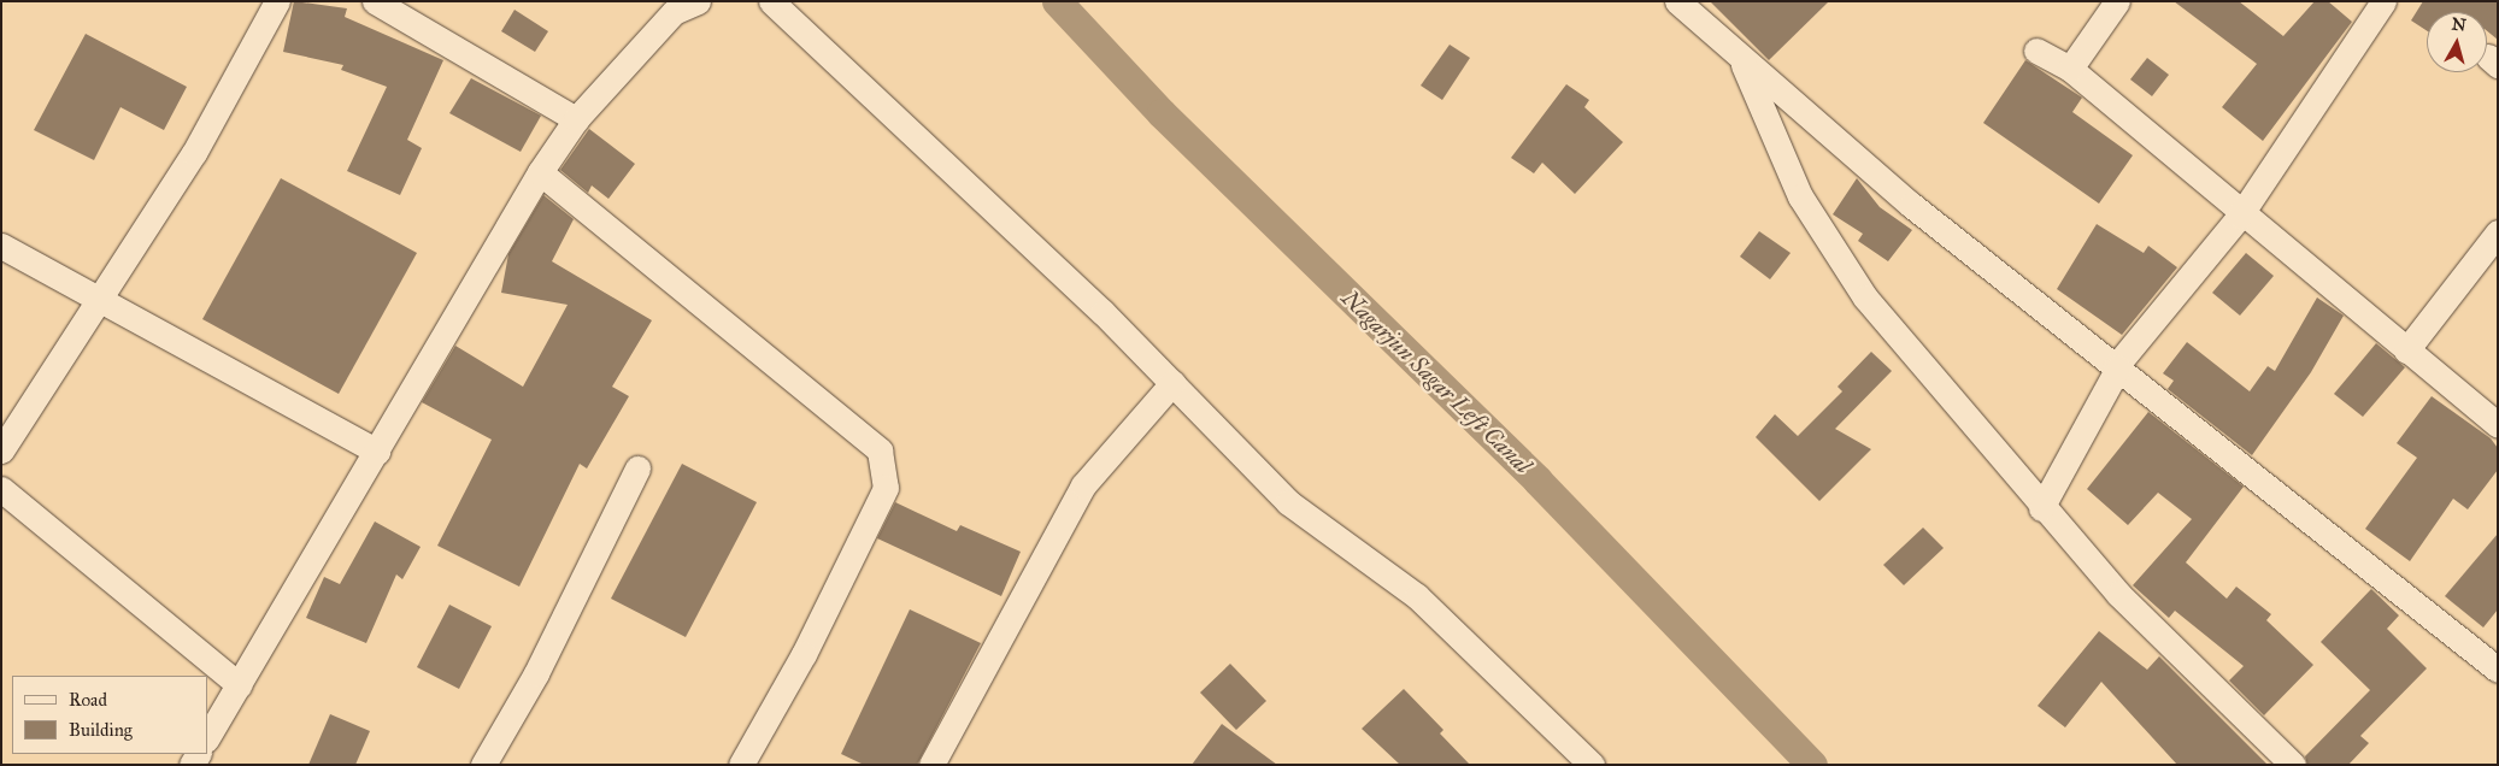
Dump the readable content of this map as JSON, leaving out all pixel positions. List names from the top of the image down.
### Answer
{
  "water": ["Nagarjun Sagar Left Canal"],
  "legend": ["Road", "Building"],
  "north": "top"
}
